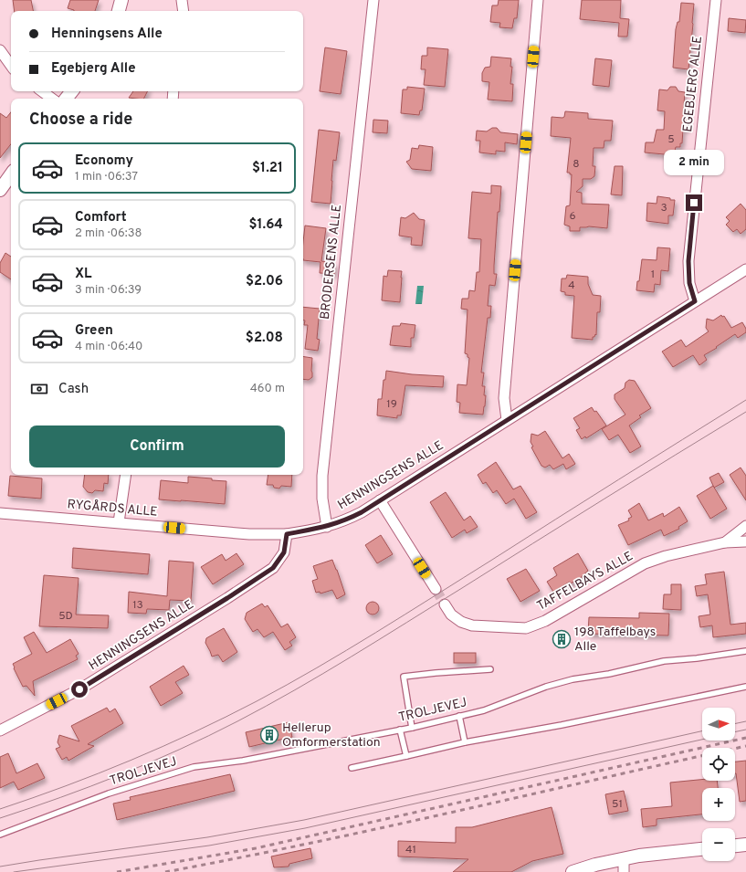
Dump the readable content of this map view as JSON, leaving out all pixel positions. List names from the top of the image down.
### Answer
{
  "streets": {
    "street": [
      "EGEBJERG ALLE",
      "BRODERSENS ALLE",
      "HENNINGSENS ALLE",
      "RYGÅRDS ALLE",
      "TAFFELBAYS ALLE"
    ],
    "lane": ["TROLJEVEJ"]
  },
  "crossings": [
    ["EGEBJERG ALLE", "HENNINGSENS ALLE"],
    ["BRODERSENS ALLE", "HENNINGSENS ALLE"],
    ["HENNINGSENS ALLE", "RYGÅRDS ALLE"]
  ],
  "places": {
    "building": ["198 Taffelbays Alle", "Hellerup Omformerstation"]
  },
  "house_numbers": [
    "5",
    "8",
    "3",
    "6",
    "1",
    "4",
    "19",
    "13",
    "5D",
    "51",
    "41"
  ],
  "north": "right",
  "page": {
    "banner": ["Henningsens Alle", "Egebjerg Alle"],
    "heading": "Choose a ride",
    "list": [
      {
        "name": "Economy",
        "note": "1 min · 06:37",
        "value": "$1.21"
      },
      {
        "name": "Comfort",
        "note": "2 min · 06:38",
        "value": "$1.64"
      },
      {
        "name": "XL",
        "note": "3 min · 06:39",
        "value": "$2.06"
      },
      {
        "name": "Green",
        "note": "4 min · 06:40",
        "value": "$2.08"
      }
    ],
    "bubble": "2 min",
    "pay": ["Cash", "460 m"],
    "buttons": "Confirm",
    "map_buttons": ["+", "−"]
  }
}
